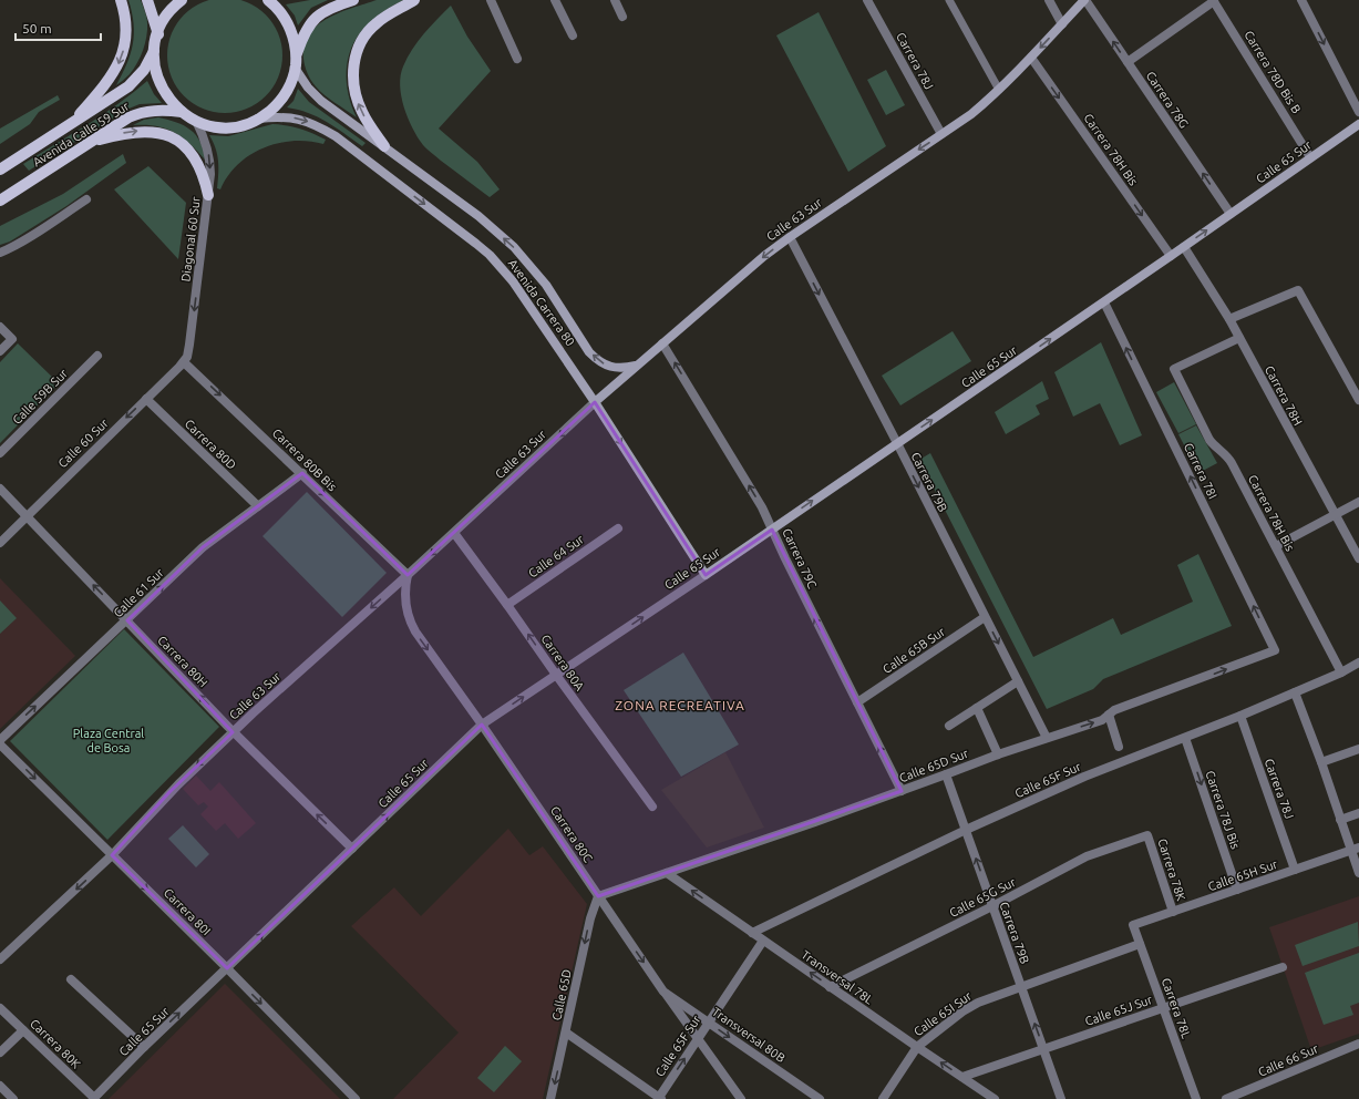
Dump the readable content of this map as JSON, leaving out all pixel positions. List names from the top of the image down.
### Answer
{
  "streets": {
    "main road": [
      "Avenida Calle 59 Sur",
      "Calle 65 Sur",
      "Calle 63 Sur",
      "Avenida Carrera 80"
    ],
    "street": [
      "Carrera 78J",
      "Carrera 78D Bis B",
      "Carrera 78G",
      "Carrera 78H Bis",
      "Diagonal 60 Sur",
      "Carrera 78H",
      "Calle 59B Sur",
      "Calle 60 Sur",
      "Carrera 80D",
      "Carrera 80B Bis",
      "Carrera 78I",
      "Carrera 79B",
      "Calle 64 Sur",
      "Carrera 79C",
      "Calle 61 Sur",
      "Calle 65B Sur",
      "Carrera 80H",
      "Carrera 80A",
      "Calle 65D Sur",
      "Calle 65F Sur",
      "Carrera 78J Bis",
      "Carrera 80C",
      "Carrera 78K",
      "Calle 65H Sur",
      "Calle 65G Sur",
      "Carrera 80I",
      "Transversal 78L",
      "Calle 65D",
      "Carrera 78L",
      "Calle 65J Sur",
      "Calle 65I Sur",
      "Transversal 80B",
      "Carrera 80K",
      "Calle 66 Sur"
    ]
  },
  "crossings": [
    ["Carrera 78J", "Calle 63 Sur"],
    ["Carrera 78J", "Calle 65F Sur"],
    ["Carrera 78J", "Calle 65H Sur"],
    ["Carrera 78D Bis B", "Calle 65 Sur"],
    ["Carrera 78G", "Calle 65 Sur"],
    ["Carrera 78G", "Calle 63 Sur"],
    ["Carrera 78H Bis", "Calle 65 Sur"],
    ["Carrera 78H Bis", "Calle 63 Sur"],
    ["Carrera 78H Bis", "Carrera 78H"],
    ["Carrera 78H Bis", "Calle 65F Sur"],
    ["Calle 65 Sur", "Avenida Carrera 80"],
    ["Calle 65 Sur", "Carrera 78H"],
    ["Calle 65 Sur", "Carrera 78I"],
    ["Calle 65 Sur", "Carrera 79B"],
    ["Calle 65 Sur", "Carrera 79C"],
    ["Calle 65 Sur", "Carrera 80H"],
    ["Calle 65 Sur", "Carrera 80A"],
    ["Calle 65 Sur", "Carrera 80C"],
    ["Calle 65 Sur", "Carrera 80I"],
    ["Calle 65 Sur", "Carrera 80K"],
    ["Calle 63 Sur", "Avenida Carrera 80"],
    ["Calle 63 Sur", "Carrera 80B Bis"],
    ["Calle 63 Sur", "Carrera 79B"],
    ["Calle 63 Sur", "Carrera 79C"],
    ["Calle 63 Sur", "Carrera 80H"],
    ["Calle 63 Sur", "Carrera 80A"],
    ["Calle 63 Sur", "Carrera 80C"],
    ["Calle 63 Sur", "Carrera 80I"],
    ["Diagonal 60 Sur", "Calle 60 Sur"],
    ["Diagonal 60 Sur", "Carrera 80B Bis"],
    ["Calle 60 Sur", "Carrera 80D"],
    ["Calle 60 Sur", "Carrera 80B Bis"],
    ["Calle 60 Sur", "Carrera 80H"],
    ["Carrera 80D", "Calle 61 Sur"],
    ["Carrera 80B Bis", "Calle 61 Sur"],
    ["Carrera 80B Bis", "Carrera 80C"],
    ["Carrera 78I", "Calle 65D Sur"],
    ["Carrera 79B", "Calle 65B Sur"],
    ["Carrera 79B", "Calle 65D Sur"],
    ["Carrera 79B", "Calle 65F Sur"],
    ["Carrera 79B", "Calle 65G Sur"],
    ["Carrera 79B", "Calle 65J Sur"],
    ["Carrera 79B", "Calle 65I Sur"],
    ["Calle 64 Sur", "Carrera 80A"],
    ["Carrera 79C", "Calle 65B Sur"],
    ["Carrera 79C", "Calle 65D Sur"],
    ["Calle 61 Sur", "Carrera 80H"],
    ["Calle 65D Sur", "Carrera 80C"],
    ["Calle 65D Sur", "Transversal 78L"],
    ["Calle 65D Sur", "Calle 65D"],
    ["Calle 65F Sur", "Carrera 78J Bis"],
    ["Calle 65F Sur", "Carrera 80C"],
    ["Calle 65F Sur", "Transversal 78L"],
    ["Calle 65F Sur", "Transversal 80B"],
    ["Carrera 78J Bis", "Calle 65H Sur"],
    ["Carrera 80C", "Calle 65D"],
    ["Carrera 80C", "Transversal 80B"],
    ["Carrera 78K", "Calle 65H Sur"],
    ["Carrera 78K", "Calle 65G Sur"],
    ["Calle 65H Sur", "Carrera 78L"],
    ["Calle 65G Sur", "Transversal 78L"],
    ["Transversal 78L", "Calle 65J Sur"],
    ["Transversal 78L", "Calle 65I Sur"],
    ["Carrera 78L", "Calle 65J Sur"],
    ["Carrera 78L", "Calle 65I Sur"]
  ],
  "one_way": [
    "Carrera 78G",
    "Carrera 78H Bis",
    "Calle 65 Sur",
    "Calle 63 Sur",
    "Diagonal 60 Sur",
    "Calle 60 Sur",
    "Carrera 80B Bis",
    "Carrera 78I",
    "Carrera 79C",
    "Calle 61 Sur",
    "Carrera 80H",
    "Carrera 78J Bis",
    "Carrera 80C",
    "Carrera 80I",
    "Transversal 78L",
    "Calle 65D",
    "Transversal 80B"
  ],
  "districts": ["ZONA RECREATIVA"],
  "parks": ["Plaza Central de Bosa"],
  "scale_bar": "50 m"
}
